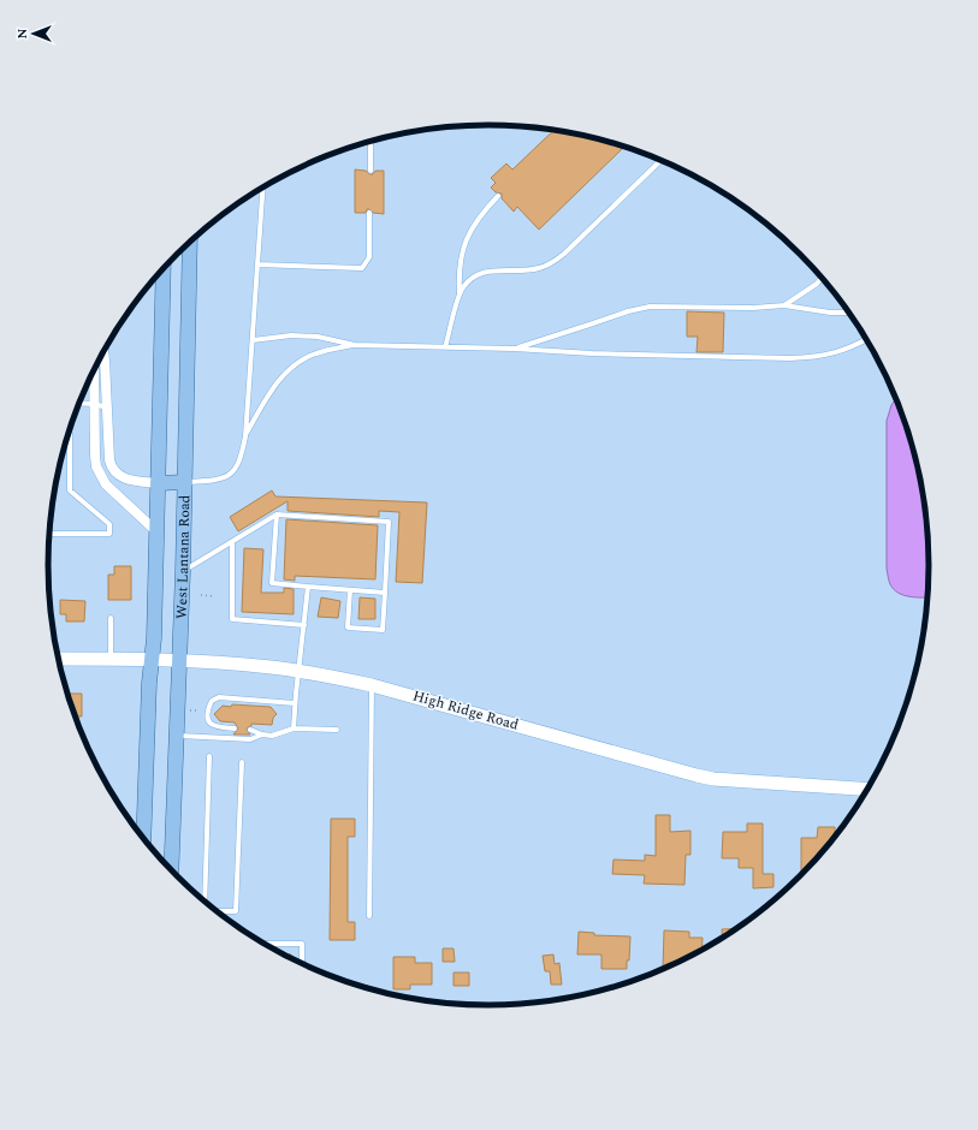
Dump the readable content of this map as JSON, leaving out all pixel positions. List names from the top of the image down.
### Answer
{
  "streets": {
    "main road": ["West Lantana Road"],
    "street": ["High Ridge Road"]
  },
  "crossings": [
    ["West Lantana Road", "High Ridge Road"]
  ],
  "north": "left"
}
